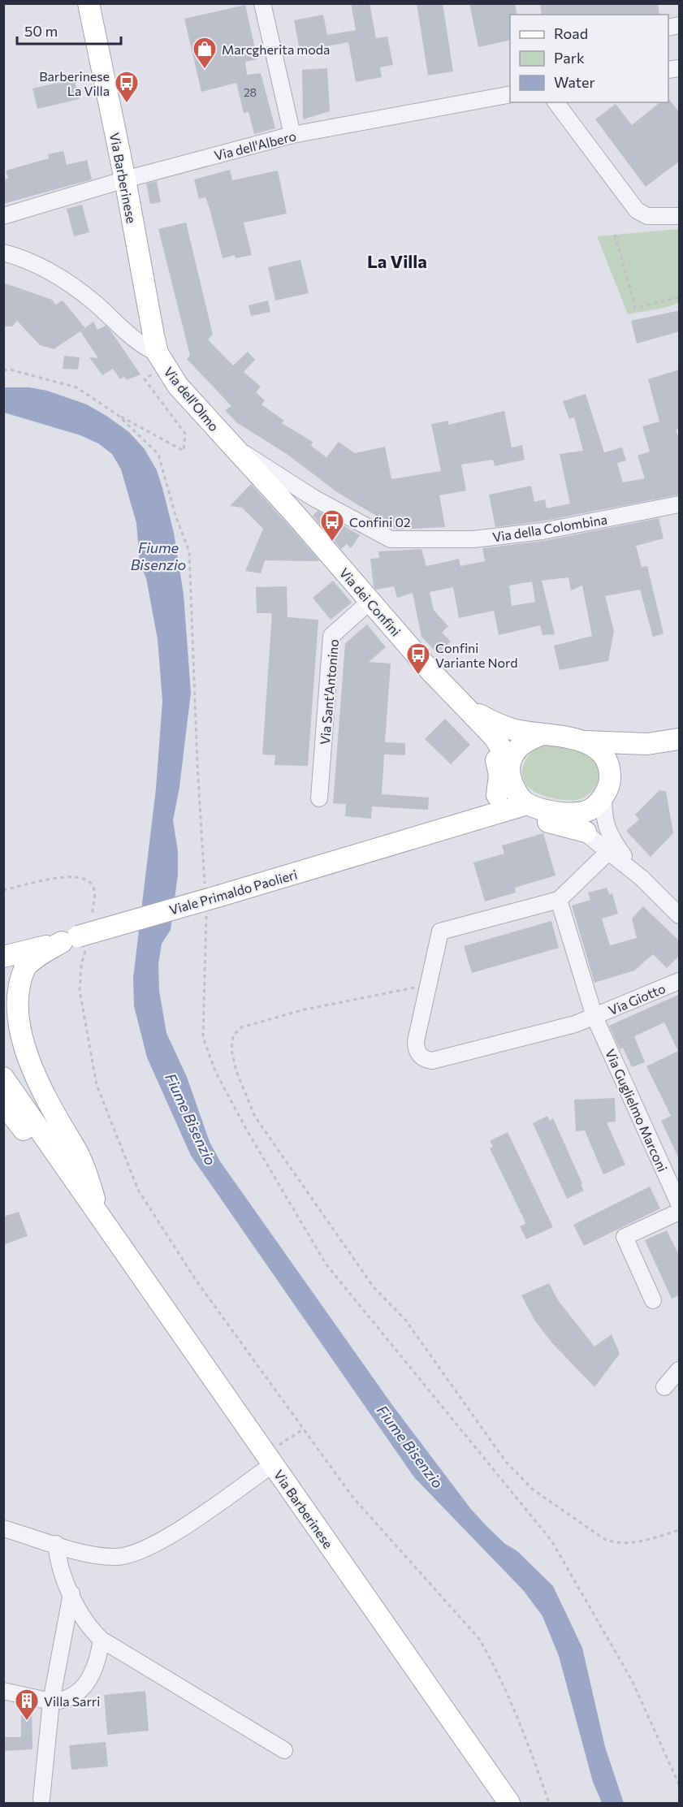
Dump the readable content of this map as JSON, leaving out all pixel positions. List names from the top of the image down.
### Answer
{
  "streets": {
    "main road": [
      "Via Barberinese",
      "Via dell'Olmo",
      "Via dei Confini",
      "Viale Primaldo Paolieri"
    ],
    "street": [
      "Via dell'Albero",
      "Via della Colombina",
      "Via Sant'Antonino",
      "Via Giotto",
      "Via Guglielmo Marconi"
    ]
  },
  "crossings": [
    ["Via dell'Albero", "Via Barberinese"],
    ["Via Barberinese", "Via dell'Olmo"],
    ["Via dell'Olmo", "Via della Colombina"],
    ["Via dell'Olmo", "Via dei Confini"],
    ["Via dei Confini", "Via Sant'Antonino"],
    ["Via dei Confini", "Viale Primaldo Paolieri"],
    ["Via Giotto", "Via Guglielmo Marconi"]
  ],
  "districts": ["La Villa"],
  "water": ["Fiume Bisenzio"],
  "places": {
    "shop": ["Marcgherita moda"],
    "bus stop": ["Barberinese La Villa", "Confini 02", "Confini Variante Nord"],
    "building": ["Villa Sarri"]
  },
  "house_numbers": ["28"],
  "legend": ["Road", "Park", "Water"],
  "scale_bar": "50 m"
}
